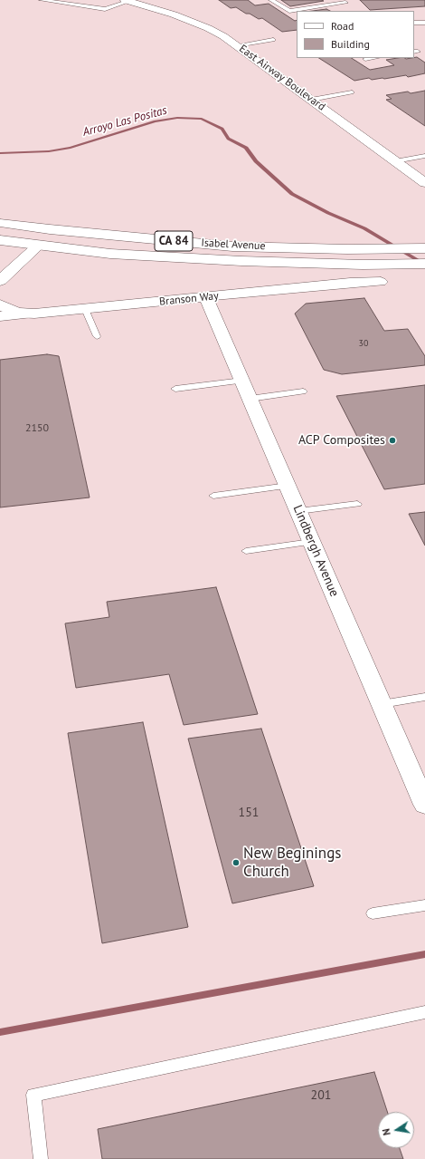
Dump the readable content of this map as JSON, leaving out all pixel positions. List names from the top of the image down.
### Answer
{
  "streets": {
    "main road": ["East Airway Boulevard", "CA 84", "Isabel Avenue"],
    "street": ["Branson Way", "Lindbergh Avenue"]
  },
  "crossings": [
    ["Branson Way", "Lindbergh Avenue"]
  ],
  "water": ["Arroyo Las Positas"],
  "places": ["ACP Composites", "New Beginings Church"],
  "house_numbers": [
    "30",
    "2150",
    "151",
    "201"
  ],
  "legend": ["Road", "Building"],
  "north": "left"
}
